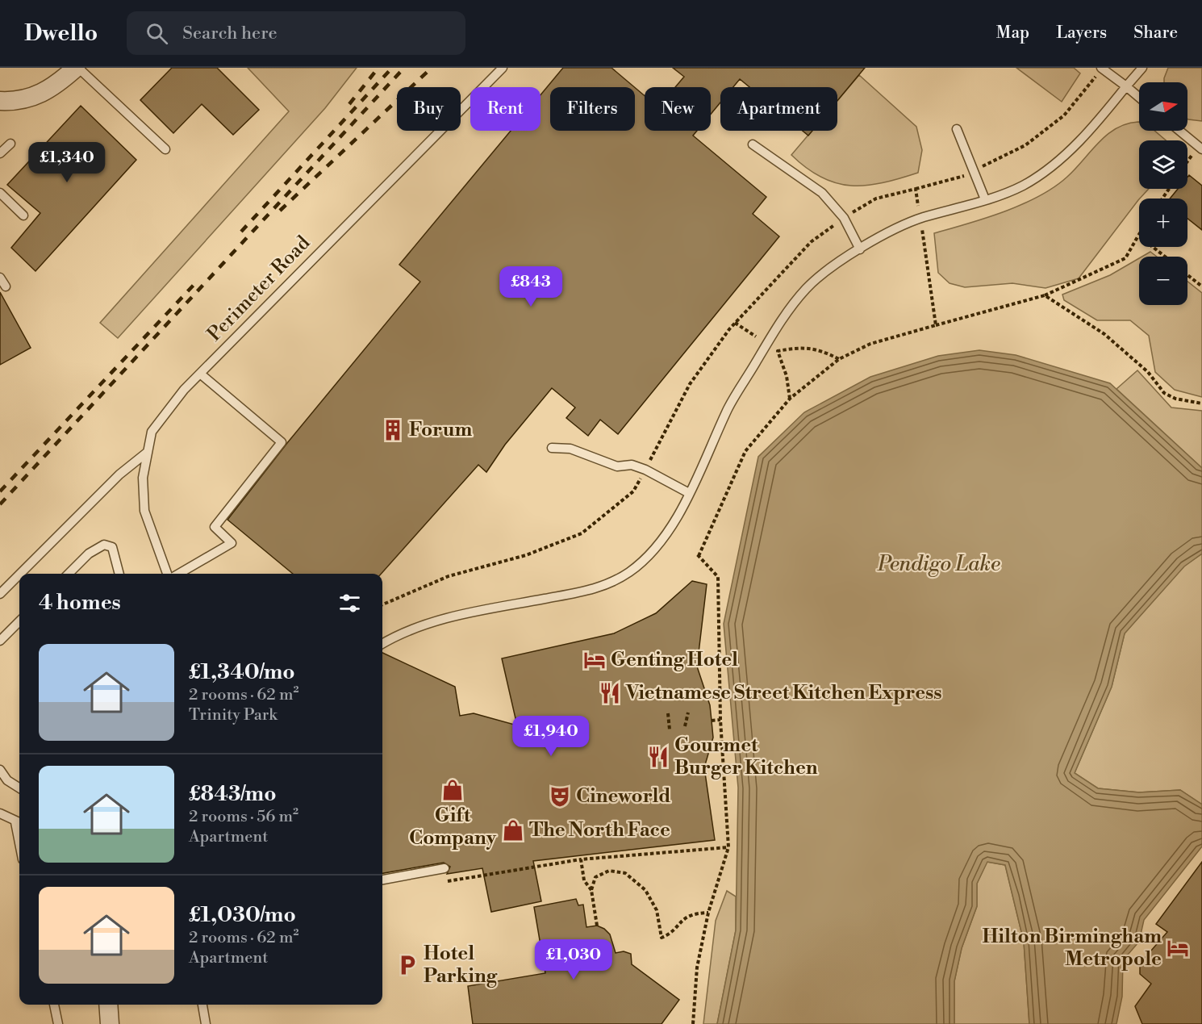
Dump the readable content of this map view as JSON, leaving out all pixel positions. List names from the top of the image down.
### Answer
{
  "streets": {
    "lane": ["Perimeter Road"]
  },
  "water": ["Pendigo Lake"],
  "places": {
    "building": ["Forum"],
    "hotel": ["Genting Hotel", "Hilton Birmingham Metropole"],
    "restaurant": ["Vietnamese Street Kitchen Express", "Gourmet Burger Kitchen"],
    "shop": ["Gift Company", "The North Face"],
    "theatre": ["Cineworld"],
    "parking": ["Hotel Parking"]
  },
  "north": "right",
  "page": {
    "header": "Dwello",
    "search": "Search here",
    "nav": ["Map", "Layers", "Share"],
    "map_buttons": ["+", "−"],
    "chip": [
      "Buy",
      "Rent",
      "Filters",
      "New",
      "Apartment"
    ],
    "price": [
      "£1,340",
      "£843",
      "£1,940",
      "£1,030"
    ],
    "heading": "4 homes",
    "list": [
      {
        "name": "£1,340/mo",
        "note": "2 rooms · 62 m² · Trinity Park"
      },
      {
        "name": "£843/mo",
        "note": "2 rooms · 56 m² · Apartment"
      },
      {
        "name": "£1,030/mo",
        "note": "2 rooms · 62 m² · Apartment"
      }
    ]
  }
}
